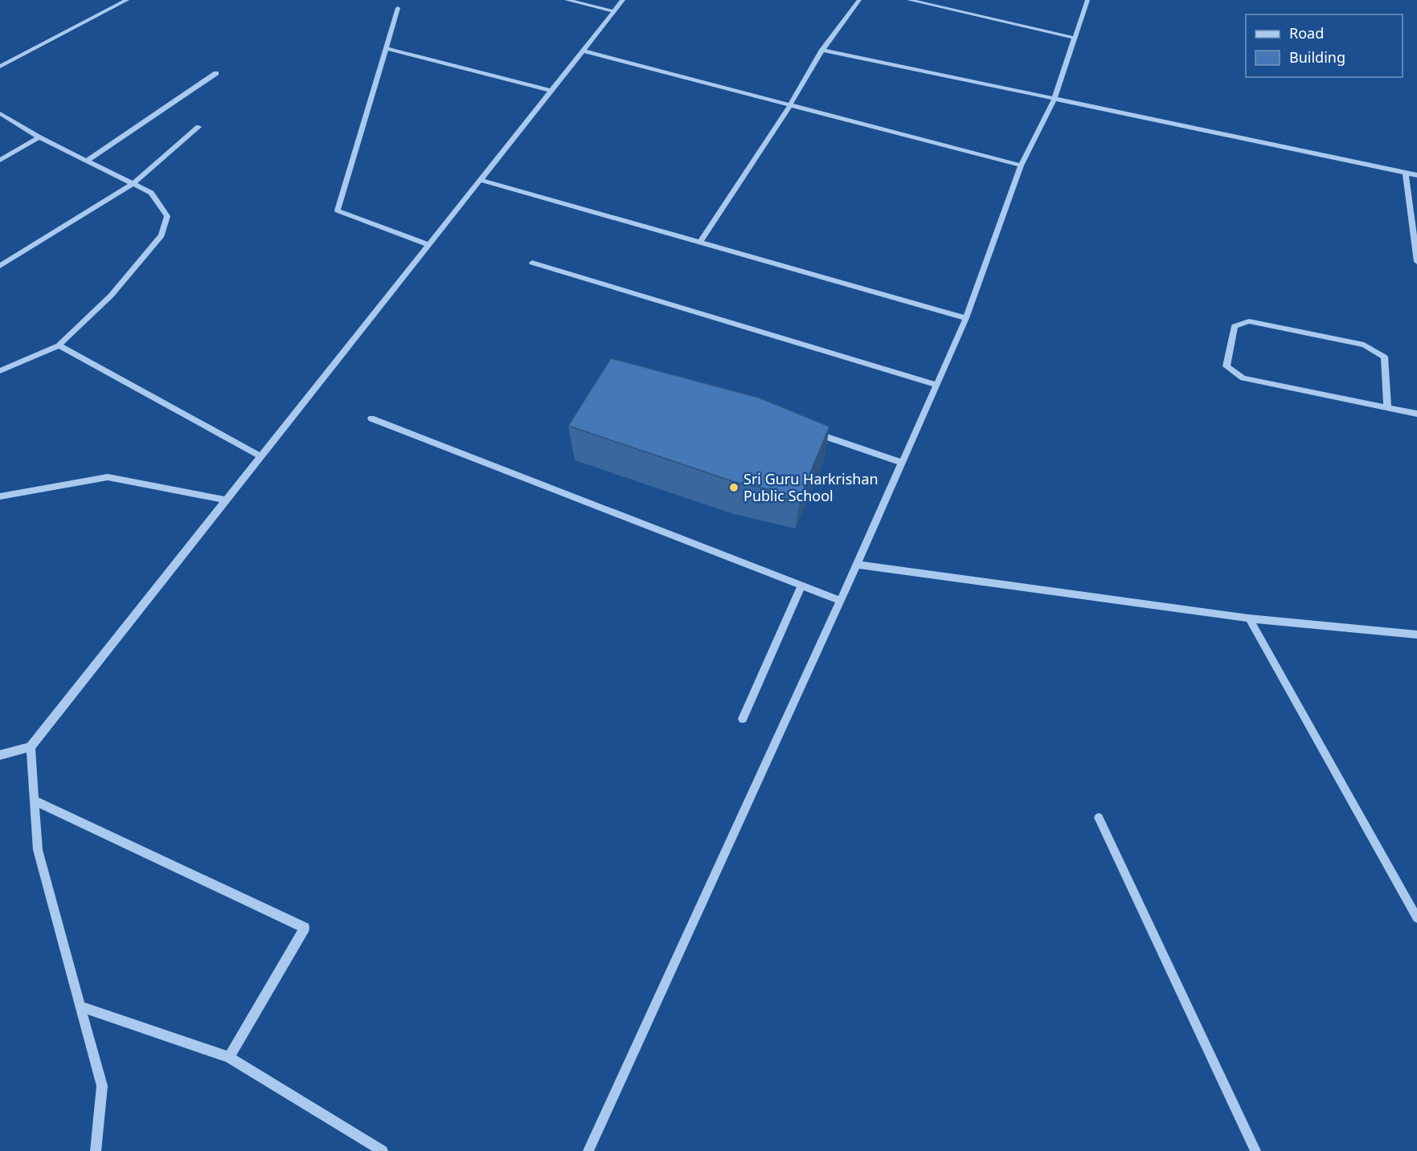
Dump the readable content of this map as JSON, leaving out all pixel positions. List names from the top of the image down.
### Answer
{
  "places": ["Sri Guru Harkrishan Public School"],
  "legend": ["Road", "Building"]
}
